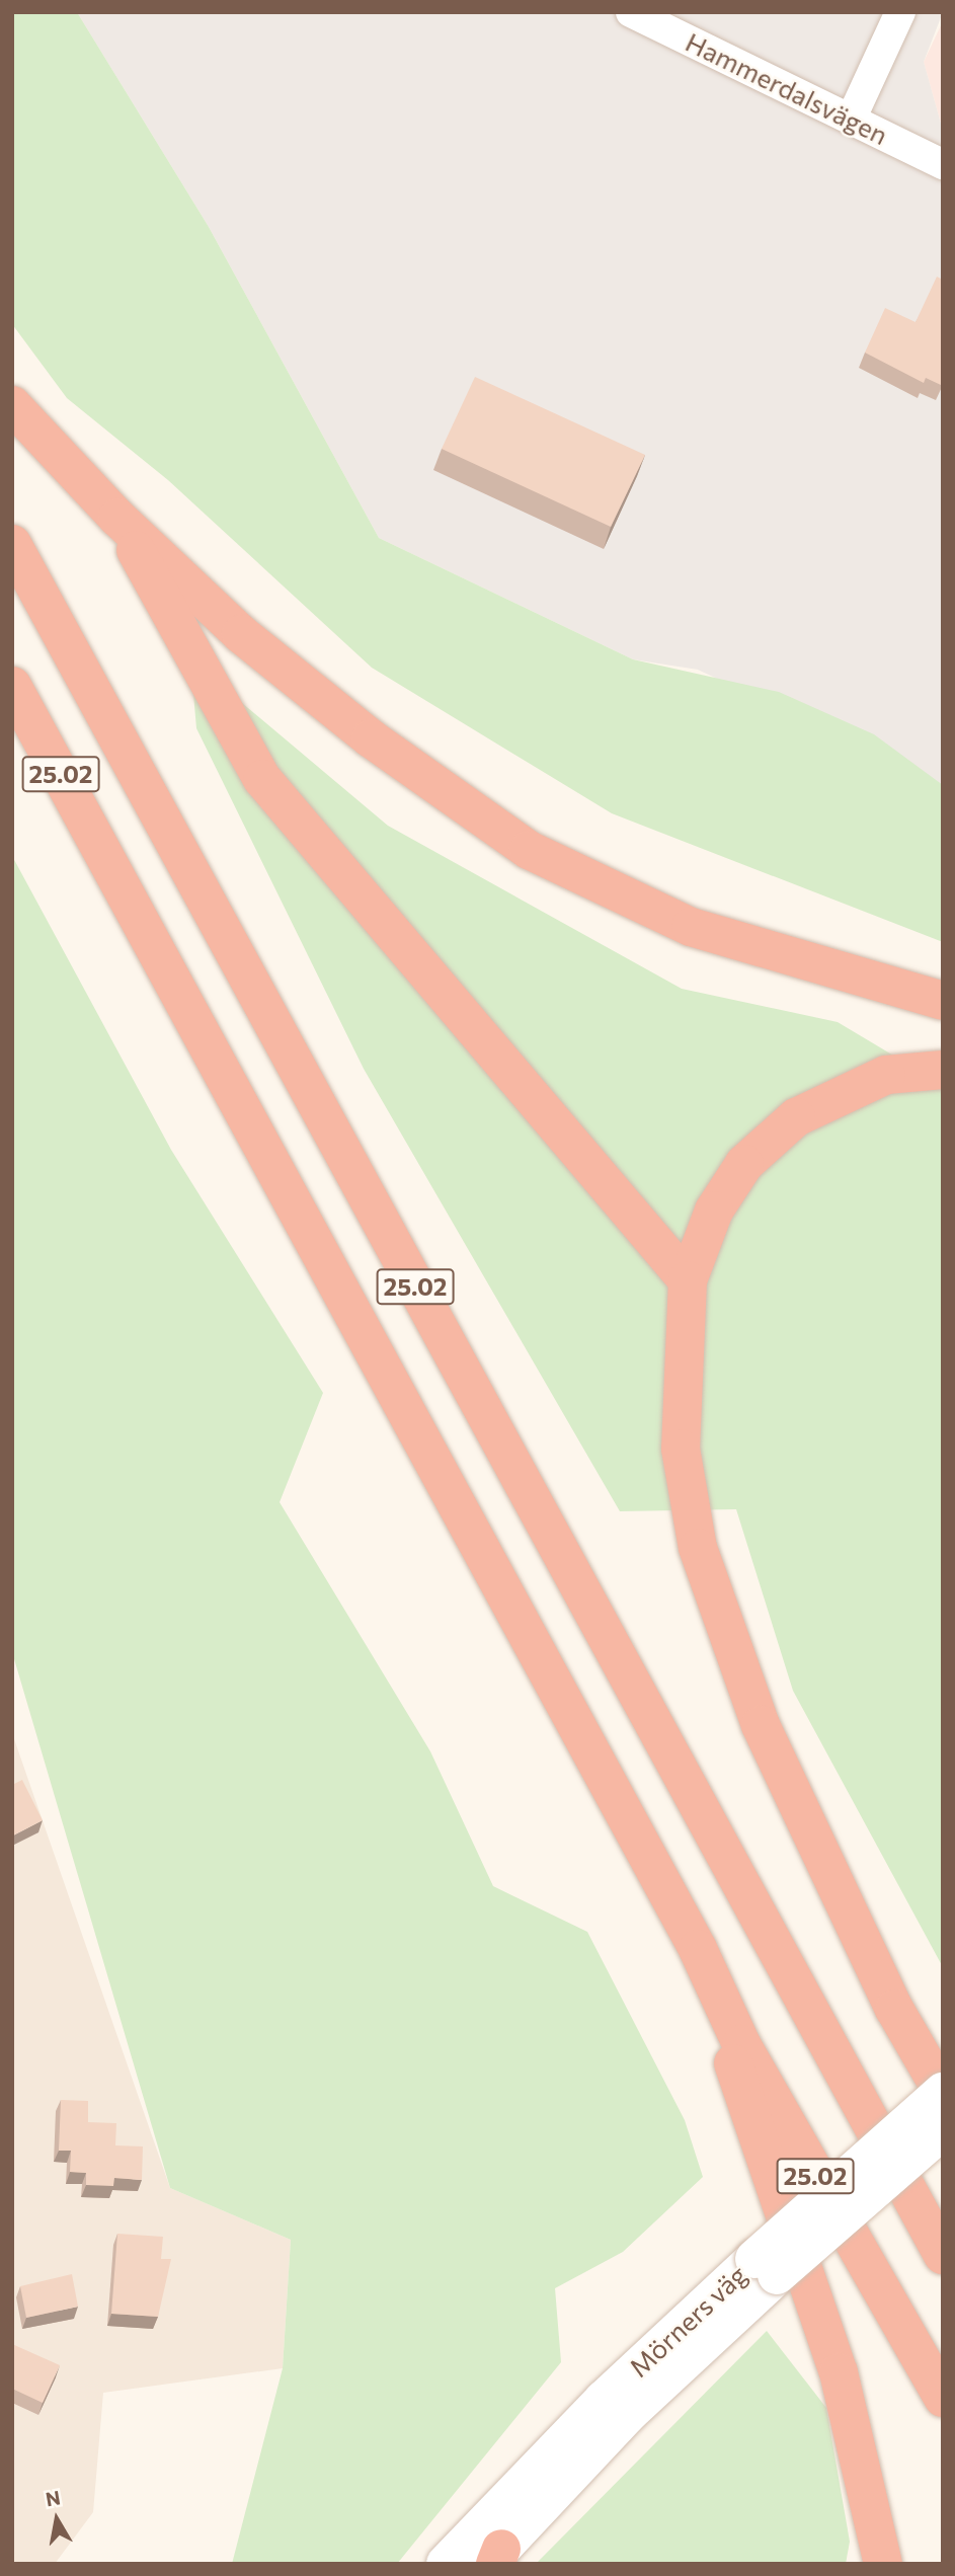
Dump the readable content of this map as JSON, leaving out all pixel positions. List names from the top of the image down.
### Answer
{
  "streets": {
    "highway": ["25.02"],
    "main road": ["Mörners väg"],
    "street": ["Hammerdalsvägen"]
  },
  "north": "top"
}
